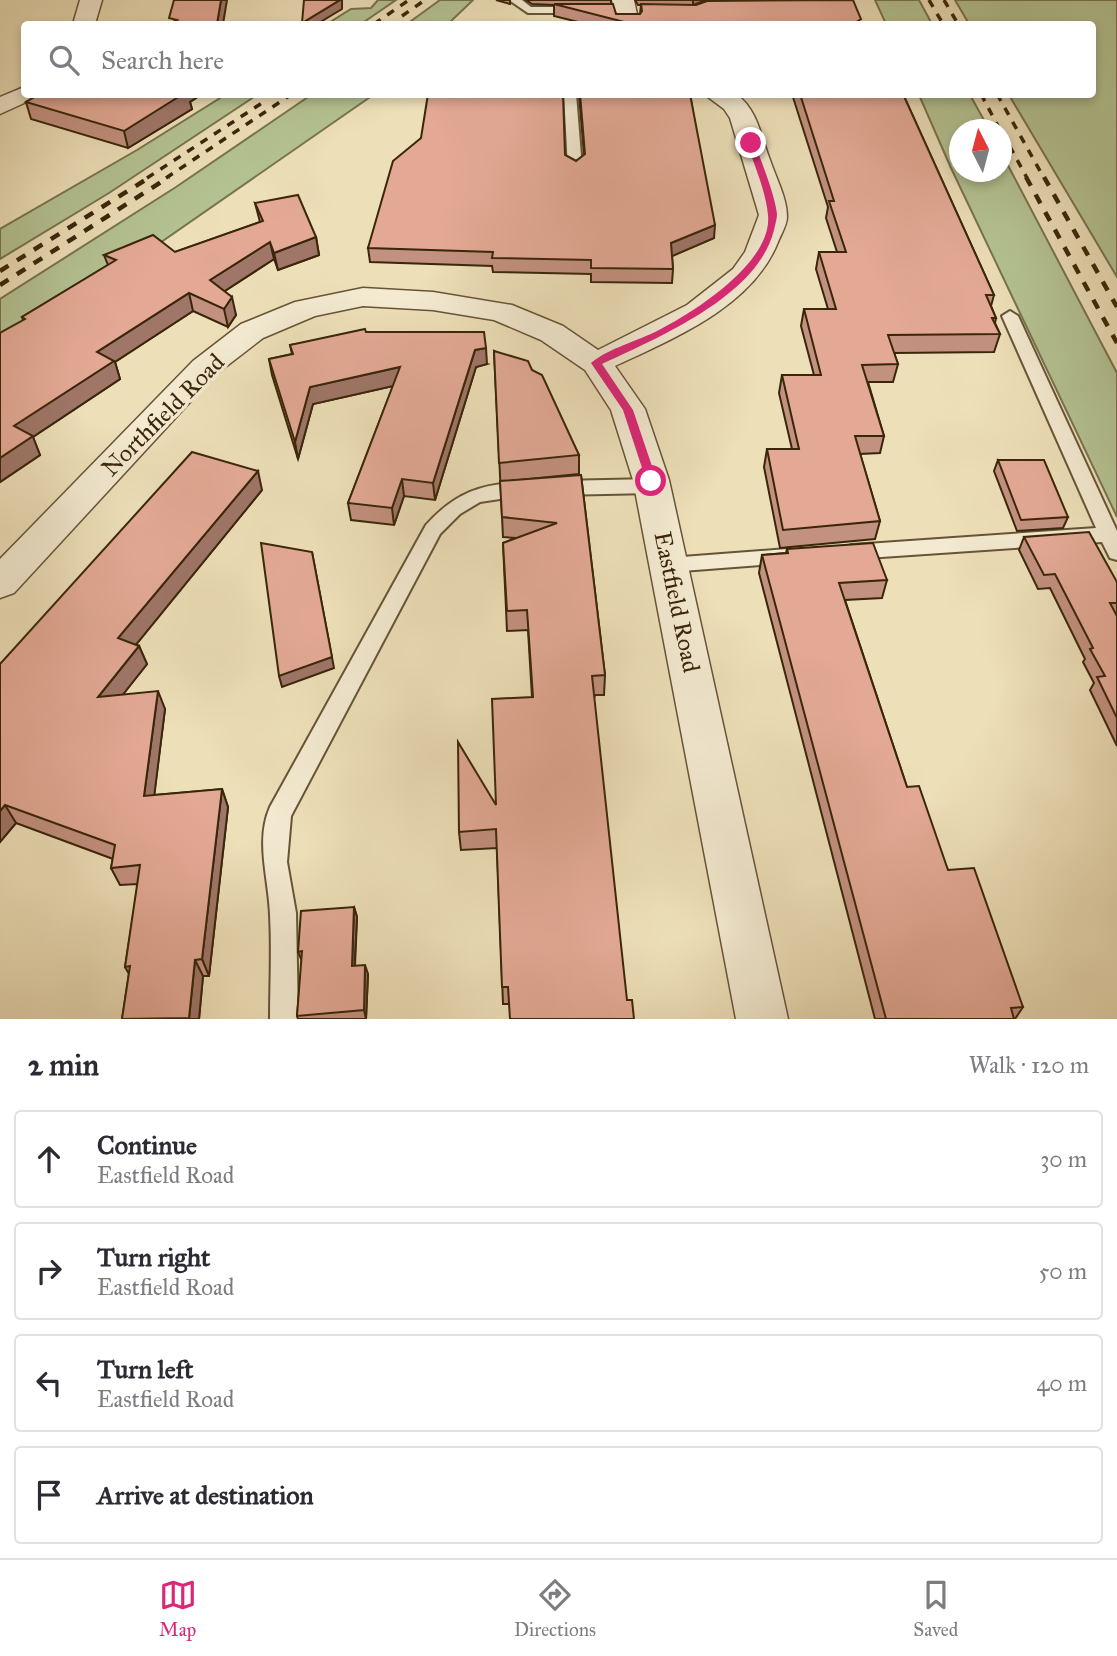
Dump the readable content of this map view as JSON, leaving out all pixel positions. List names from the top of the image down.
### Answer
{
  "streets": {
    "street": ["Northfield Road", "Eastfield Road"]
  },
  "crossings": [
    ["Northfield Road", "Eastfield Road"]
  ],
  "north": "top",
  "page": {
    "search": "Search here",
    "heading": ["2 min", "Walk · 120 m"],
    "list": [
      ["Continue", "Eastfield Road", "30 m"],
      ["Turn right", "Eastfield Road", "50 m"],
      ["Turn left", "Eastfield Road", "40 m"],
      "Arrive at destination"
    ],
    "nav": ["Map", "Directions", "Saved"]
  }
}
